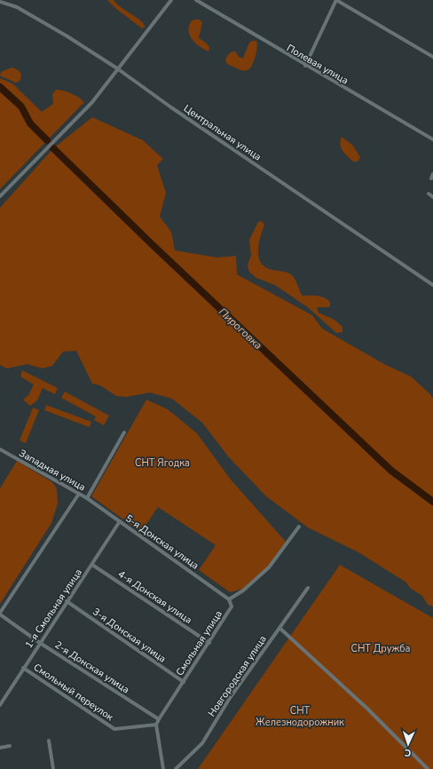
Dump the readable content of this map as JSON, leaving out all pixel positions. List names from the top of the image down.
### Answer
{
  "streets": {
    "street": [
      "Полевая улица",
      "Центральная улица",
      "Западная улица",
      "5-я Донская улица",
      "4-я Донская улица",
      "1-я Смольная улица",
      "3-я Донская улица",
      "Смольная улица",
      "2-я Донская улица",
      "Новгородская улица",
      "Смольный переулок"
    ]
  },
  "crossings": [
    ["Западная улица", "5-я Донская улица"],
    ["5-я Донская улица", "1-я Смольная улица"],
    ["5-я Донская улица", "Смольная улица"],
    ["4-я Донская улица", "1-я Смольная улица"],
    ["4-я Донская улица", "Смольная улица"],
    ["1-я Смольная улица", "3-я Донская улица"],
    ["1-я Смольная улица", "2-я Донская улица"],
    ["1-я Смольная улица", "Смольный переулок"],
    ["3-я Донская улица", "Смольная улица"],
    ["Смольная улица", "2-я Донская улица"],
    ["Смольная улица", "Смольный переулок"]
  ],
  "water": ["Пироговка"],
  "parks": ["СНТ Ягодка", "СНТ Дружба", "СНТ Железнодорожник"],
  "north": "bottom"
}
